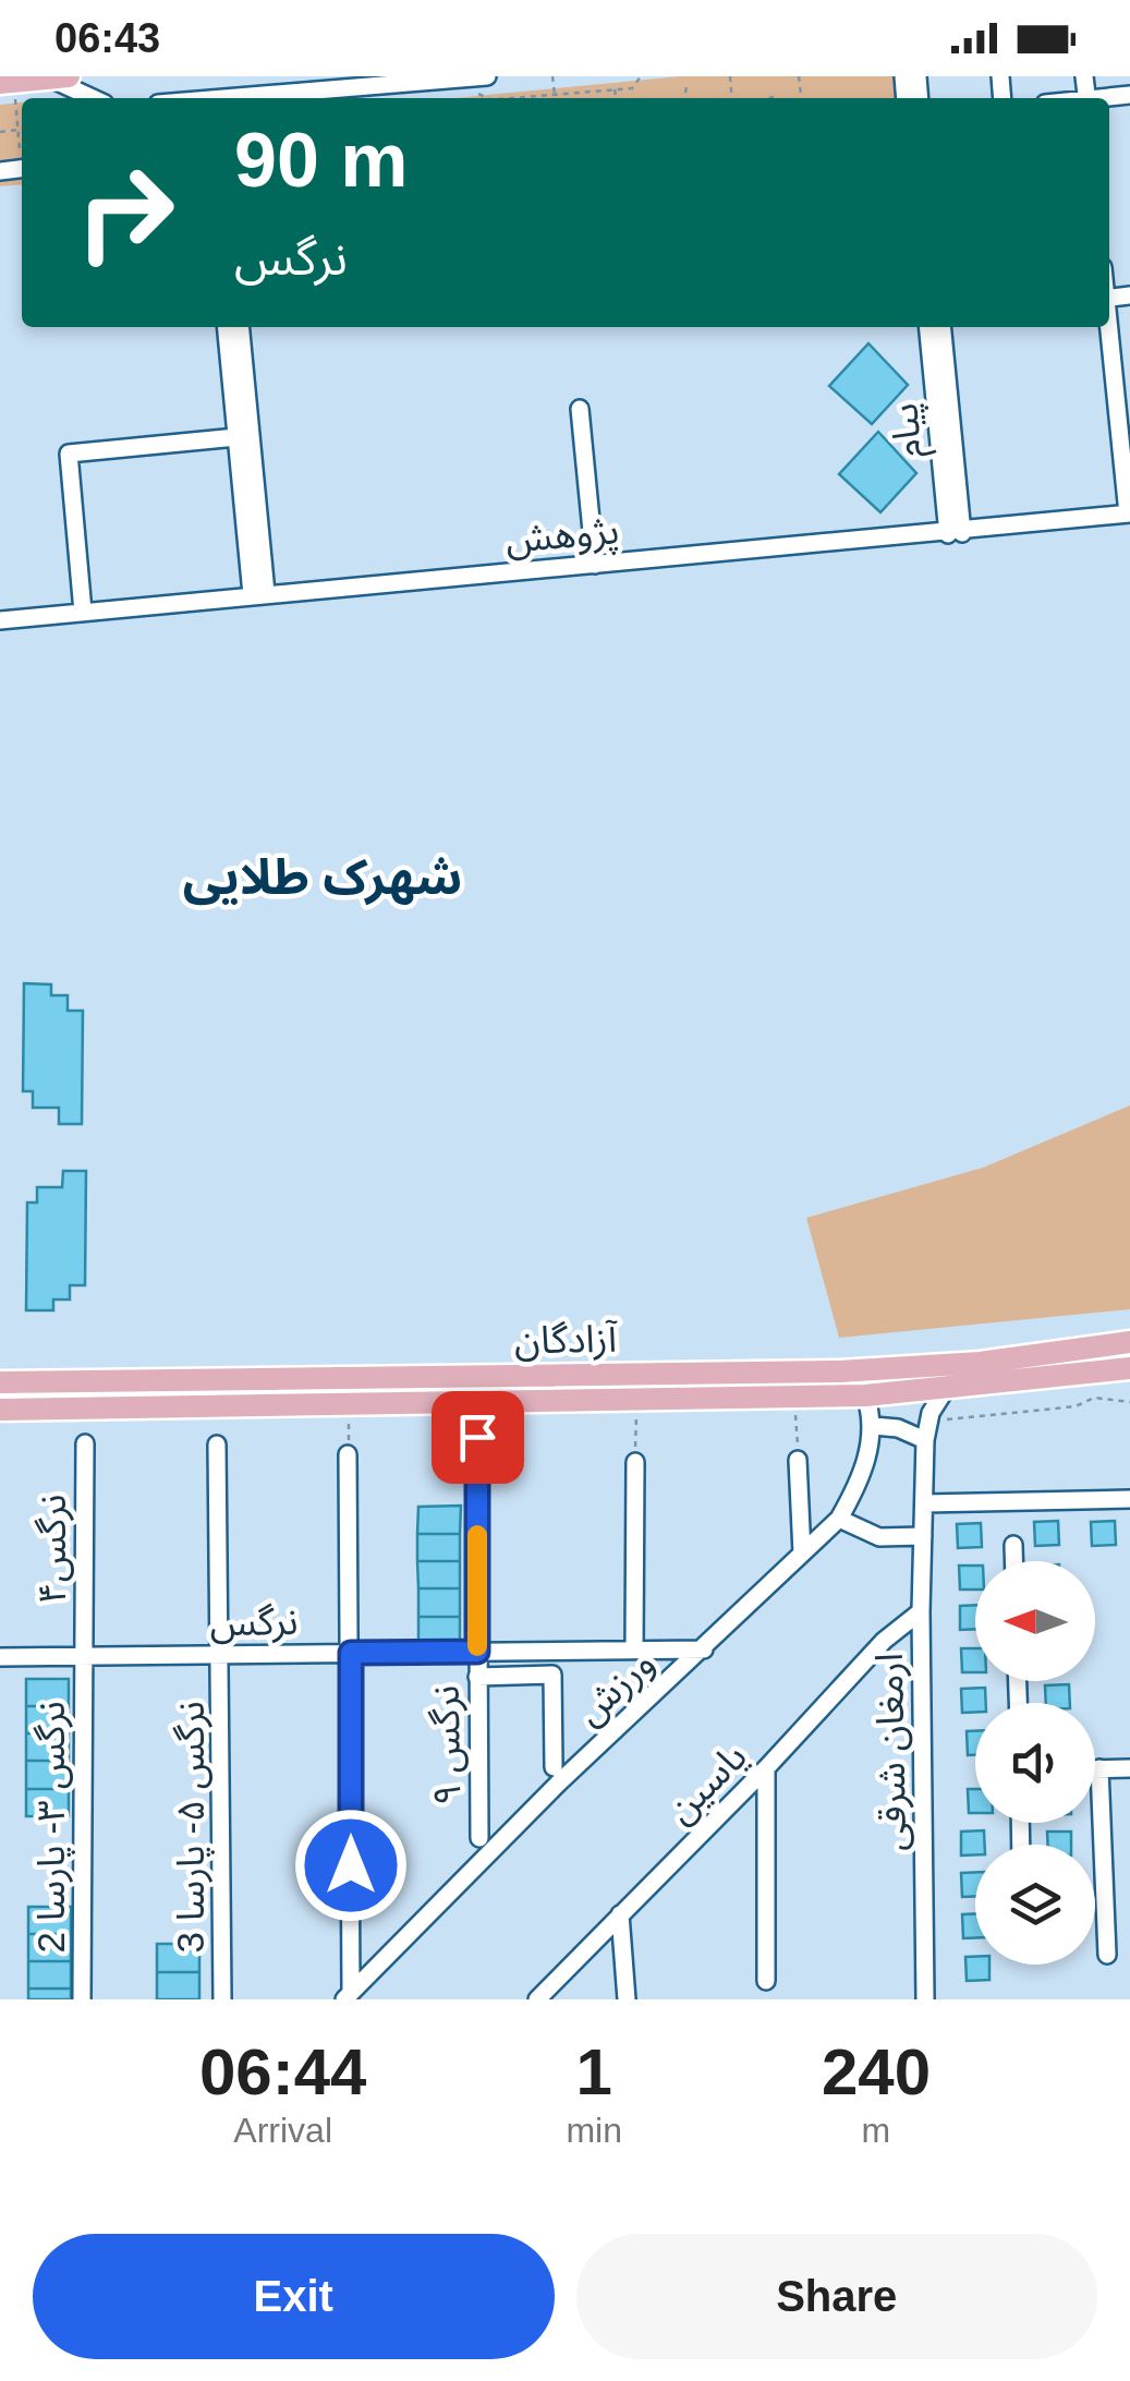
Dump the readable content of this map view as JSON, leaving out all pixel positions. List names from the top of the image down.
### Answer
{
  "streets": {
    "main road": ["آزادگان"],
    "street": [
      "پیام",
      "پژوهش",
      "نرگس۴",
      "نرگس",
      "ورزش",
      "نرگس ۹",
      "ارمغان شرقی",
      "یاسین",
      "نرگس ۳- پارسا 2",
      "نرگس ۵- پارسا 3"
    ]
  },
  "crossings": [
    ["پیام", "پژوهش"],
    ["آزادگان", "ارمغان شرقی"],
    ["نرگس۴", "نرگس"],
    ["نرگس۴", "نرگس ۳- پارسا 2"],
    ["نرگس", "ورزش"],
    ["نرگس", "نرگس ۹"],
    ["نرگس", "نرگس ۳- پارسا 2"],
    ["نرگس", "نرگس ۵- پارسا 3"],
    ["ارمغان شرقی", "یاسین"]
  ],
  "districts": ["شهرک طلایی"],
  "north": "left",
  "page": {
    "status": "06:43",
    "turn": ["90 m", "نرگس"],
    "eta": [
      "06:44",
      "Arrival",
      "1",
      "min",
      "240",
      "m"
    ],
    "buttons": ["Exit", "Share"]
  }
}
